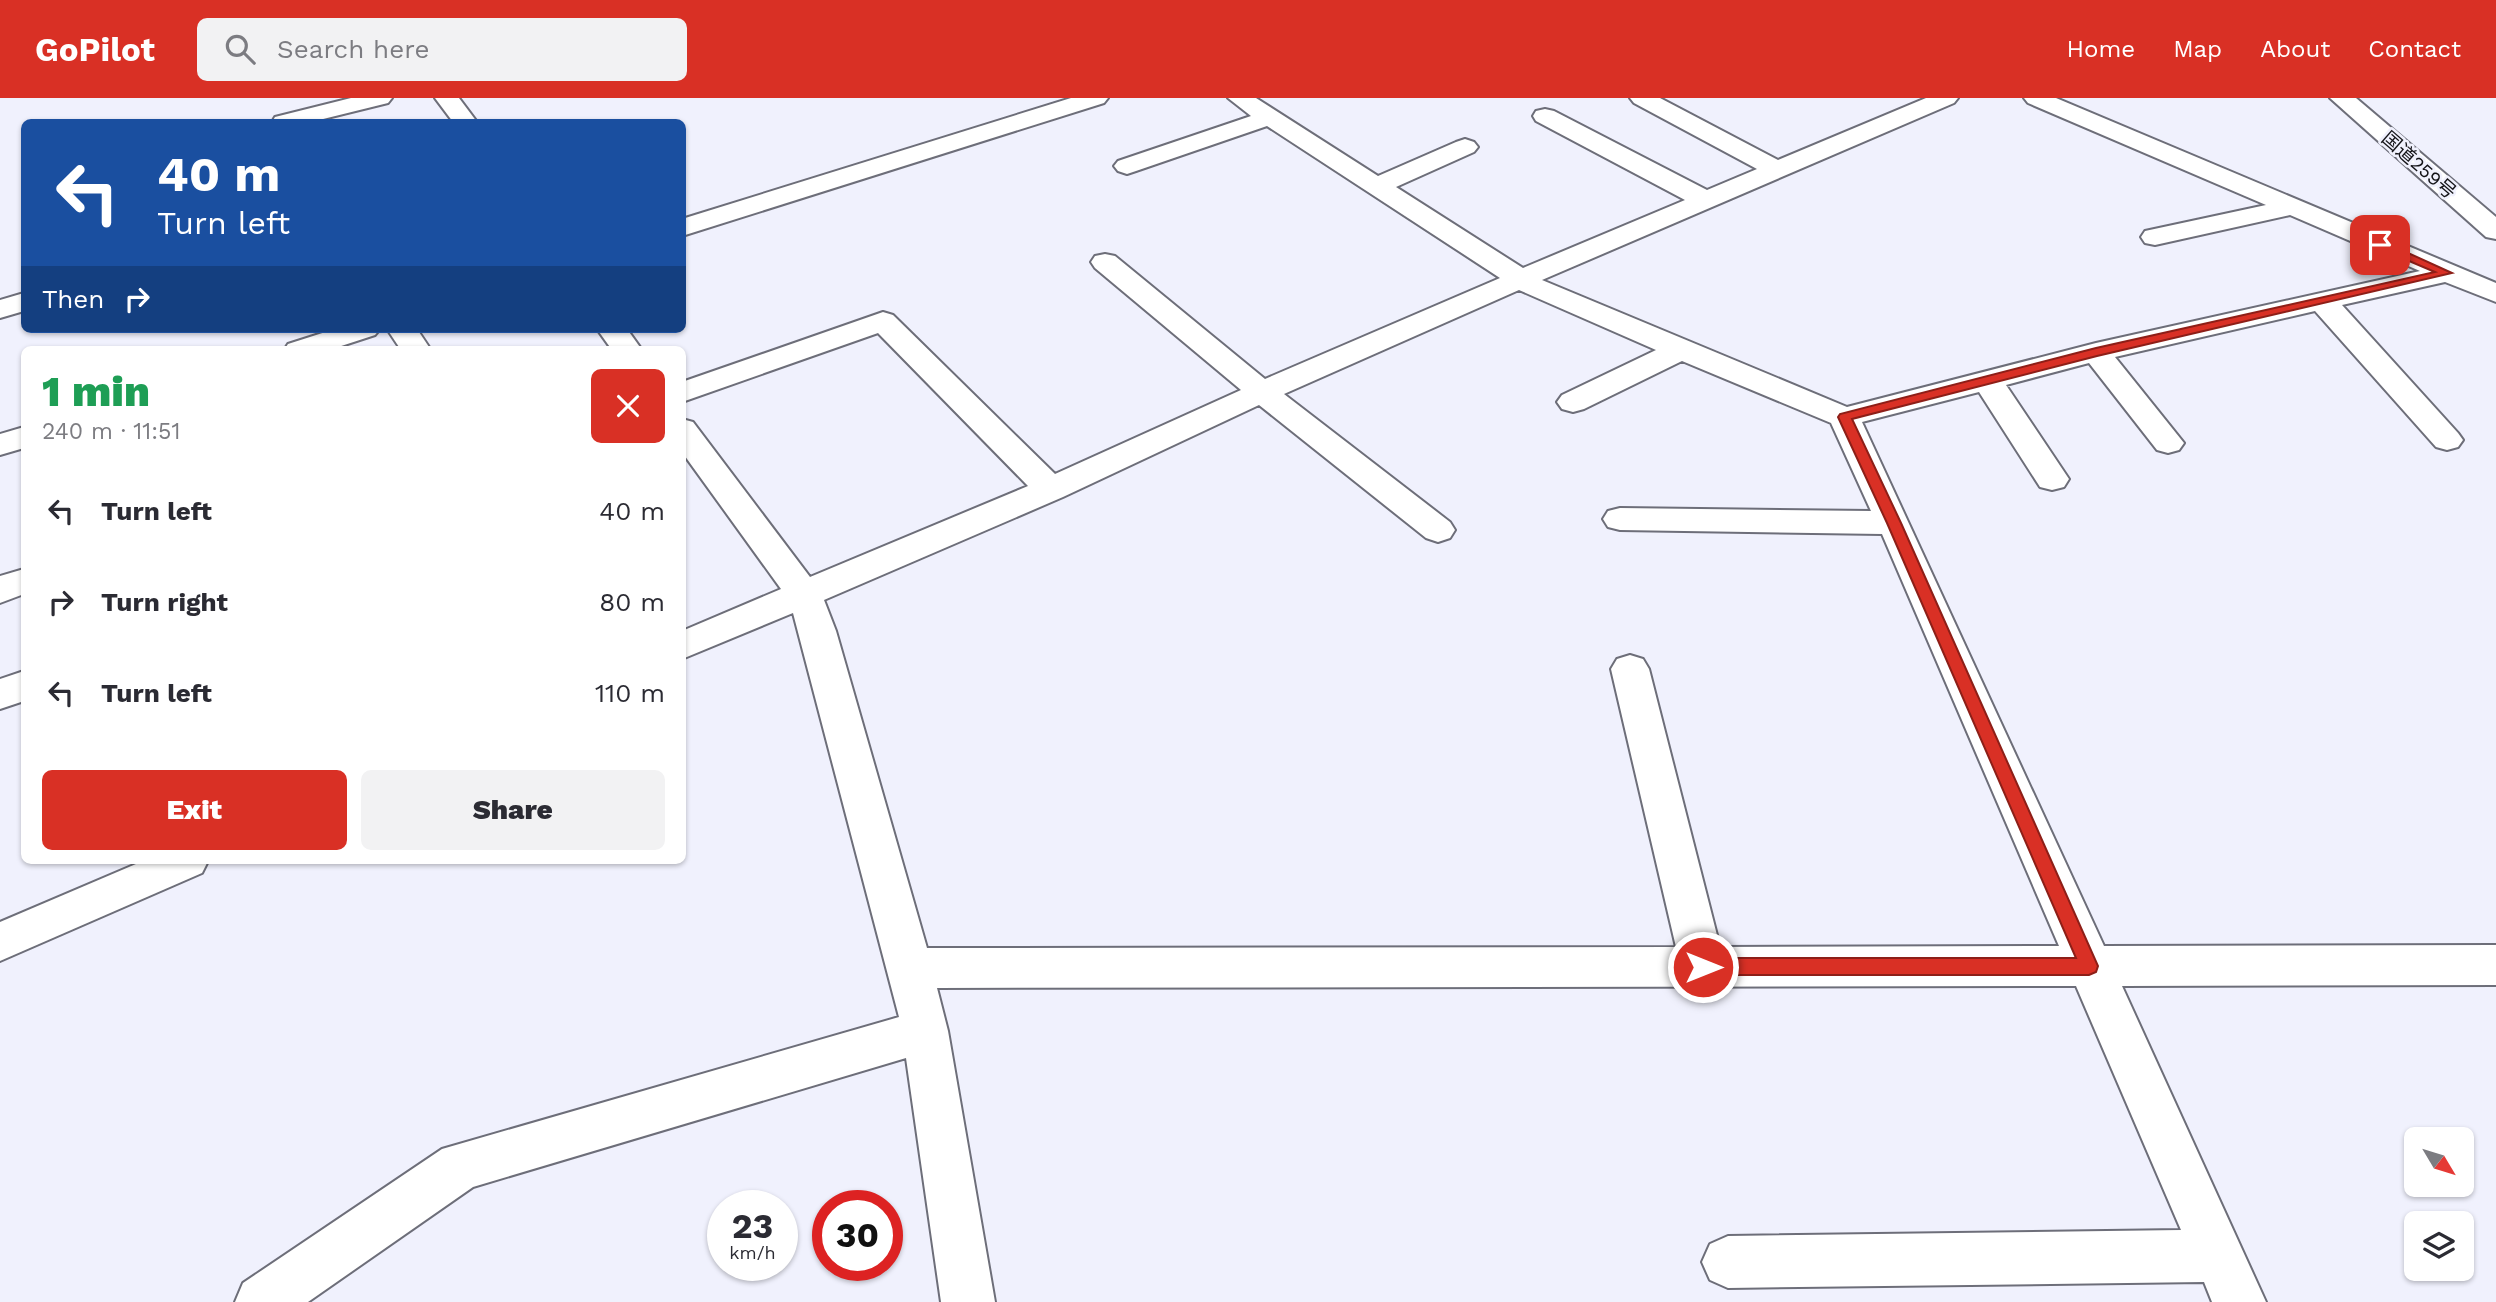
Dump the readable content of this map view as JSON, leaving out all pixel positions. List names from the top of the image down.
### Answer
{
  "streets": {
    "main road": ["国道259号"]
  },
  "north": "bottom right",
  "page": {
    "header": "GoPilot",
    "search": "Search here",
    "nav": [
      "Home",
      "Map",
      "About",
      "Contact"
    ],
    "turn": ["40 m", "Turn left"],
    "then": "Then",
    "heading": ["1 min", "240 m · 11:51"],
    "list": [
      {
        "name": "Turn left",
        "value": "40 m"
      },
      {
        "name": "Turn right",
        "value": "80 m"
      },
      {
        "name": "Turn left",
        "value": "110 m"
      }
    ],
    "buttons": ["Exit", "Share"],
    "speed": "23 km/h",
    "limit": "30"
  }
}
